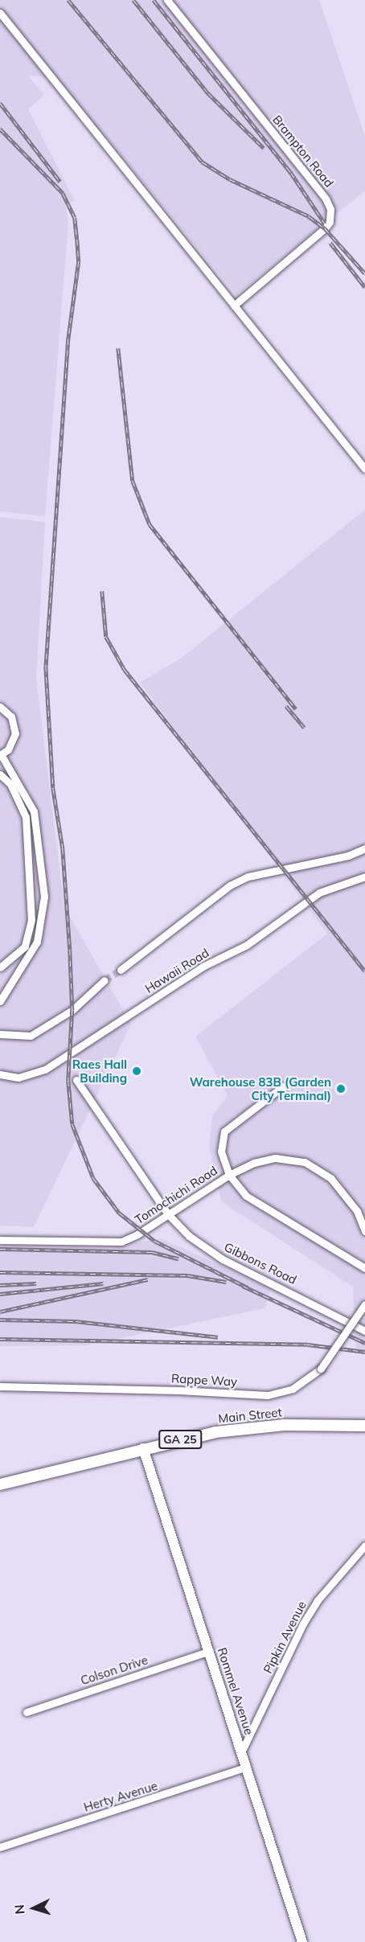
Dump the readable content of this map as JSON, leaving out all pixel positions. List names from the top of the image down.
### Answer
{
  "streets": {
    "main road": ["Main Street", "GA 25"],
    "street": [
      "Brampton Road",
      "Hawaii Road",
      "Tomochichi Road",
      "Gibbons Road",
      "Rappe Way",
      "Pipkin Avenue",
      "Colson Drive",
      "Rommel Avenue",
      "Herty Avenue"
    ]
  },
  "crossings": [
    ["Tomochichi Road", "Gibbons Road"],
    ["Main Street", "Rommel Avenue"],
    ["Pipkin Avenue", "Rommel Avenue"],
    ["Colson Drive", "Rommel Avenue"],
    ["Rommel Avenue", "Herty Avenue"]
  ],
  "places": ["Raes Hall Building", "Warehouse 83B (Garden City Terminal)"],
  "north": "left"
}
